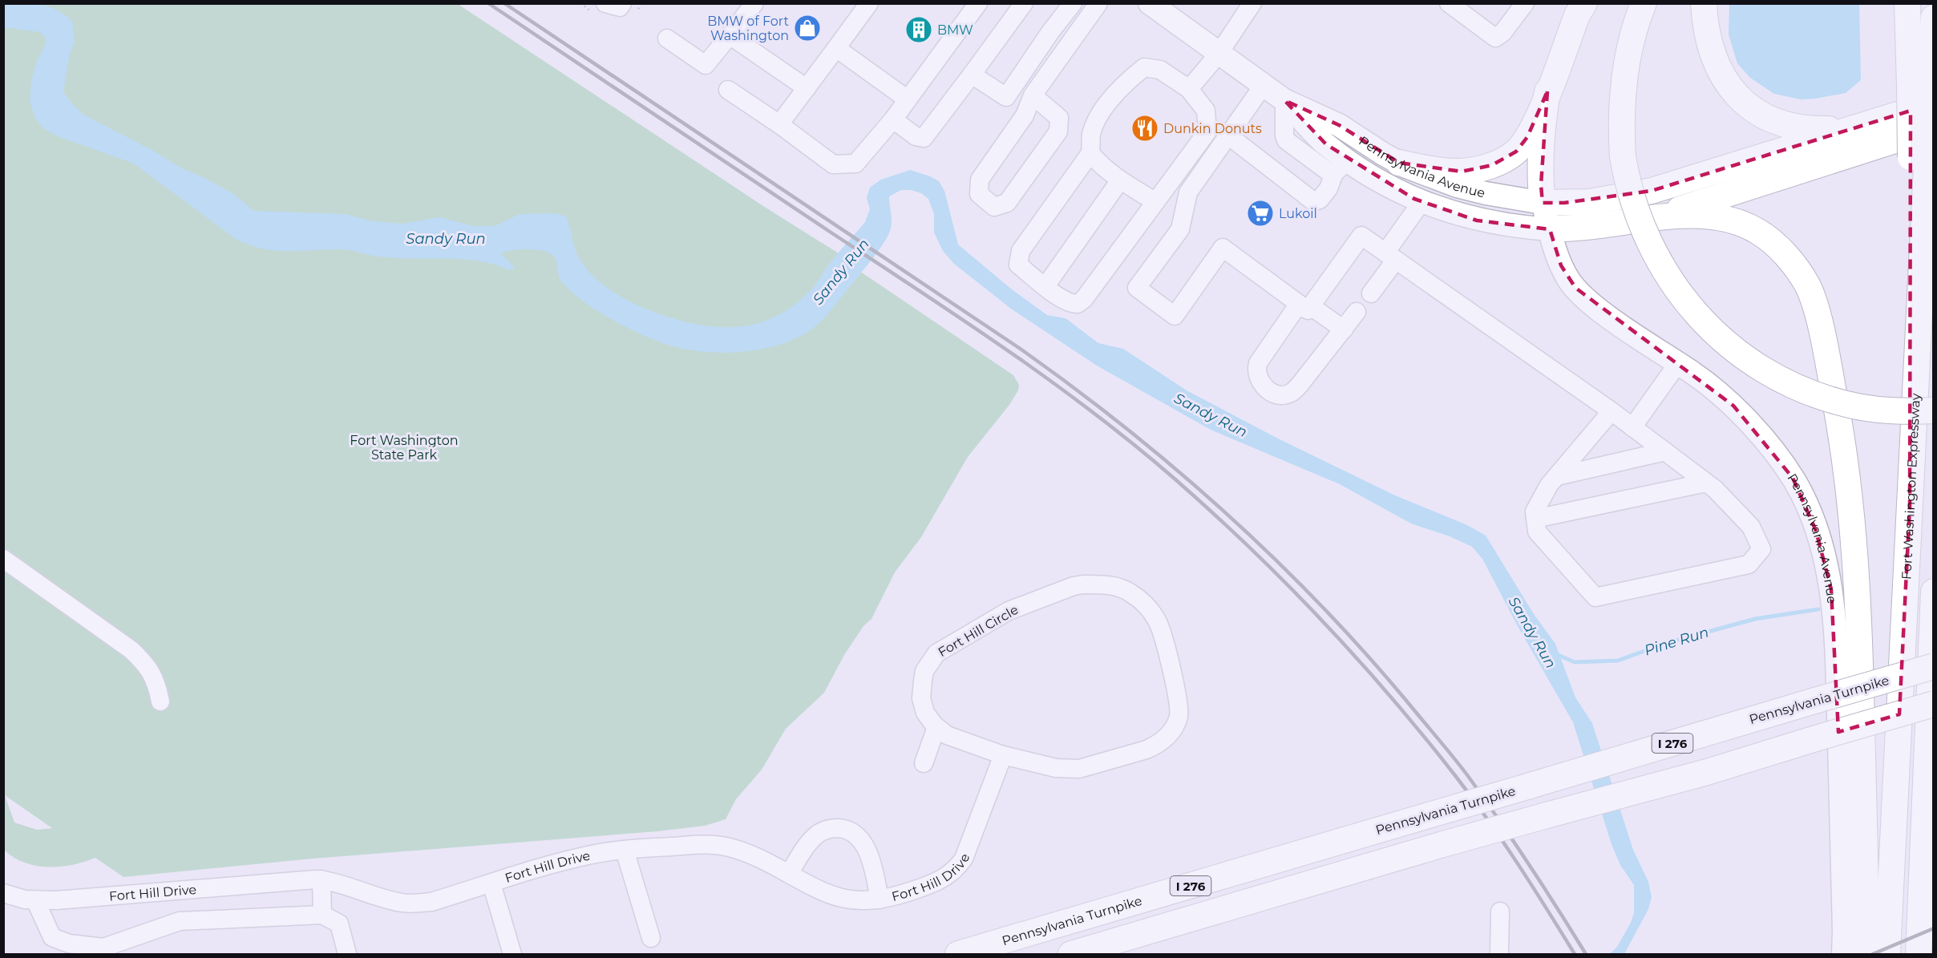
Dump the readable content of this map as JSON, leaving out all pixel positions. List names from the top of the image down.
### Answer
{
  "streets": {
    "highway": ["Fort Washington Expressway", "Pennsylvania Turnpike", "I 276"],
    "main road": ["Pennsylvania Avenue"],
    "street": ["Fort Hill Circle", "Fort Hill Drive"]
  },
  "crossings": [
    ["Fort Hill Circle", "Fort Hill Drive"]
  ],
  "water": ["Sandy Run", "Pine Run"],
  "parks": ["Fort Washington State Park"],
  "places": {
    "shop": ["BMW of Fort Washington"],
    "building": ["BMW"],
    "restaurant": ["Dunkin Donuts"],
    "supermarket": ["Lukoil"]
  }
}
